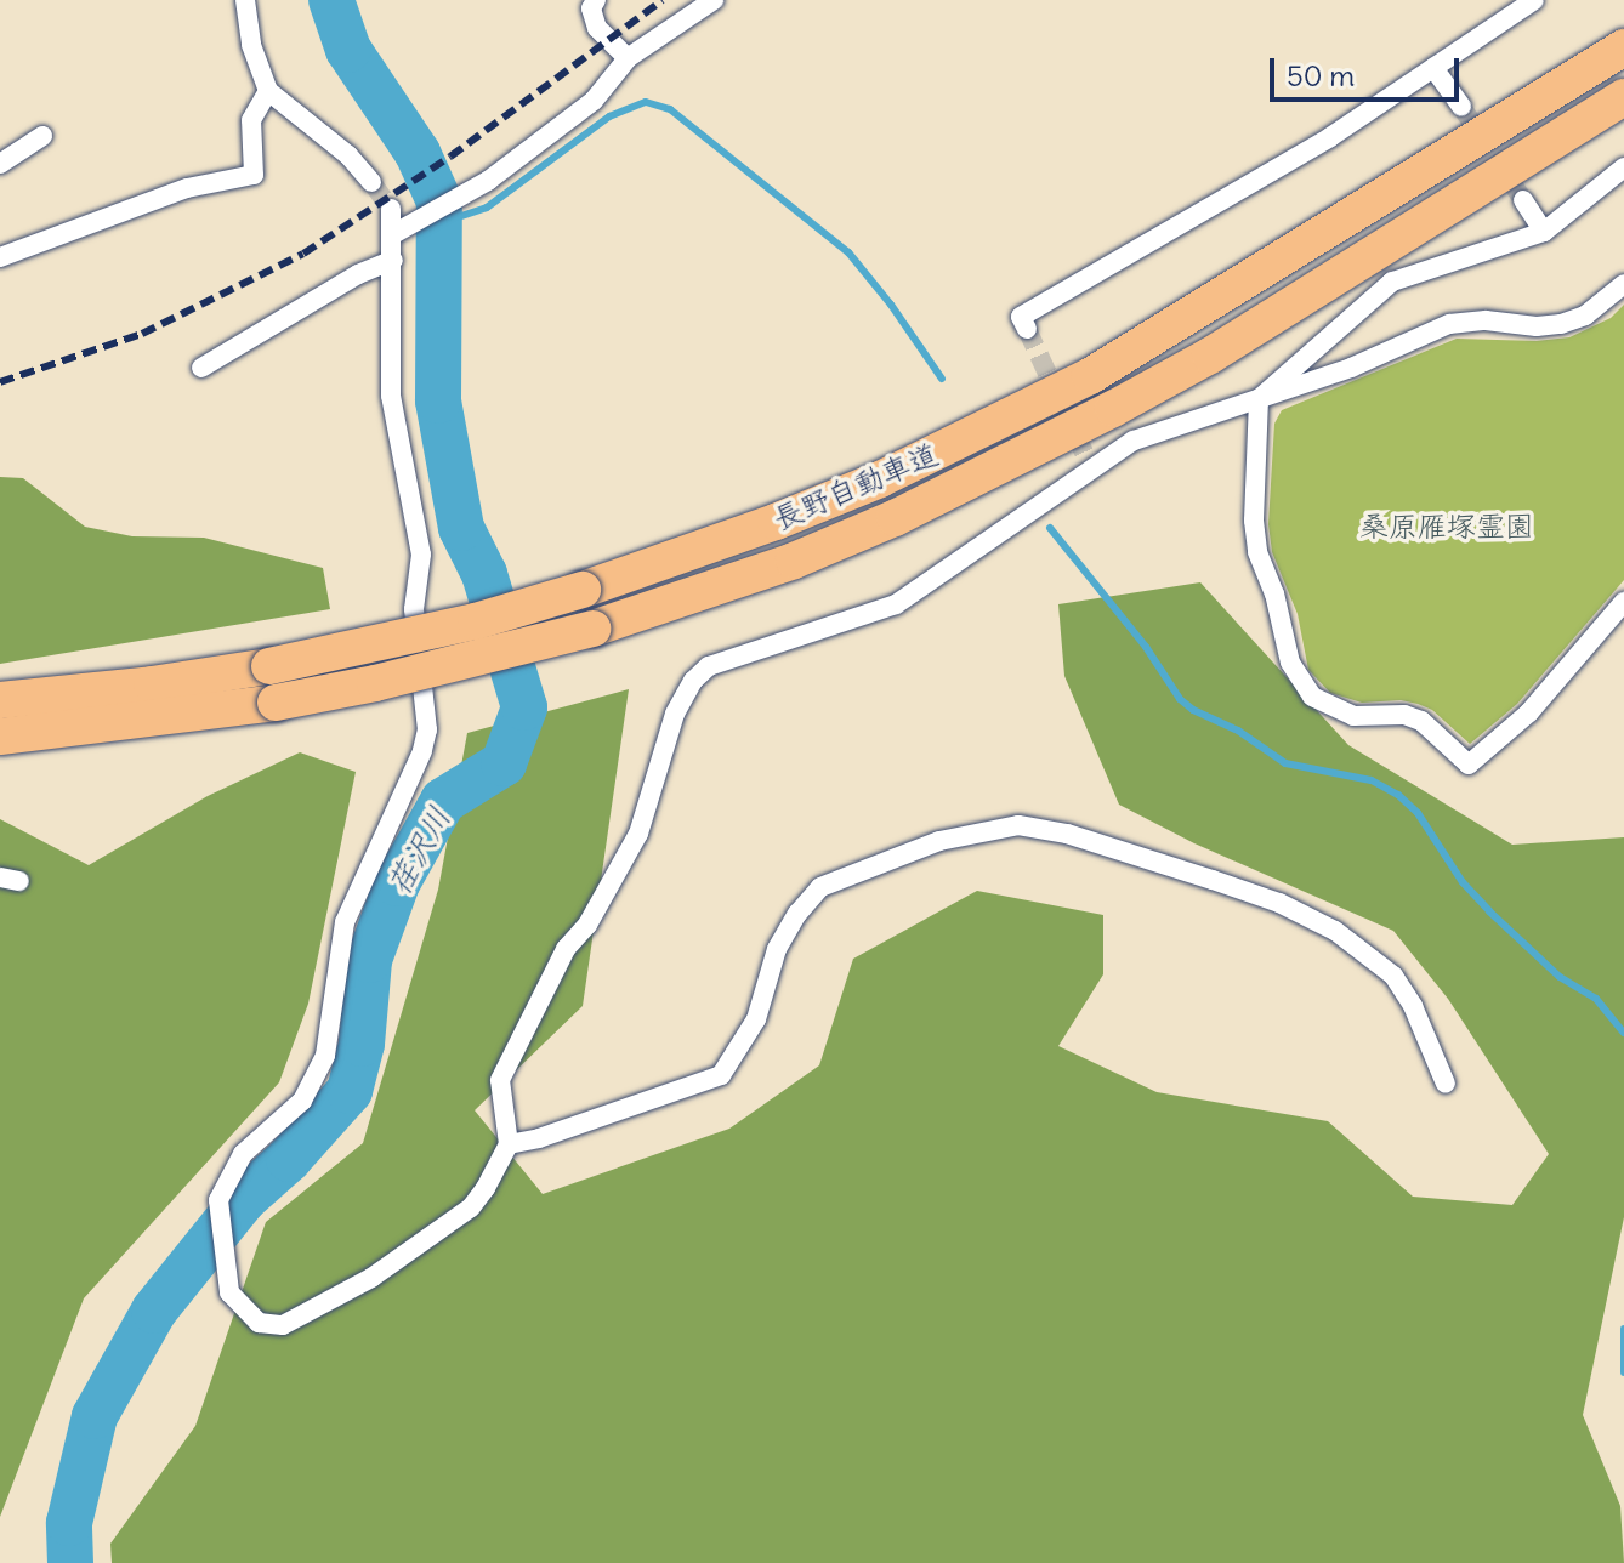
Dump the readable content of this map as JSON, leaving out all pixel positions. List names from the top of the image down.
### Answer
{
  "streets": {
    "highway": ["長野自動車道"]
  },
  "water": ["荏沢川"],
  "parks": ["桑原雁塚霊園"],
  "scale_bar": "50 m"
}
